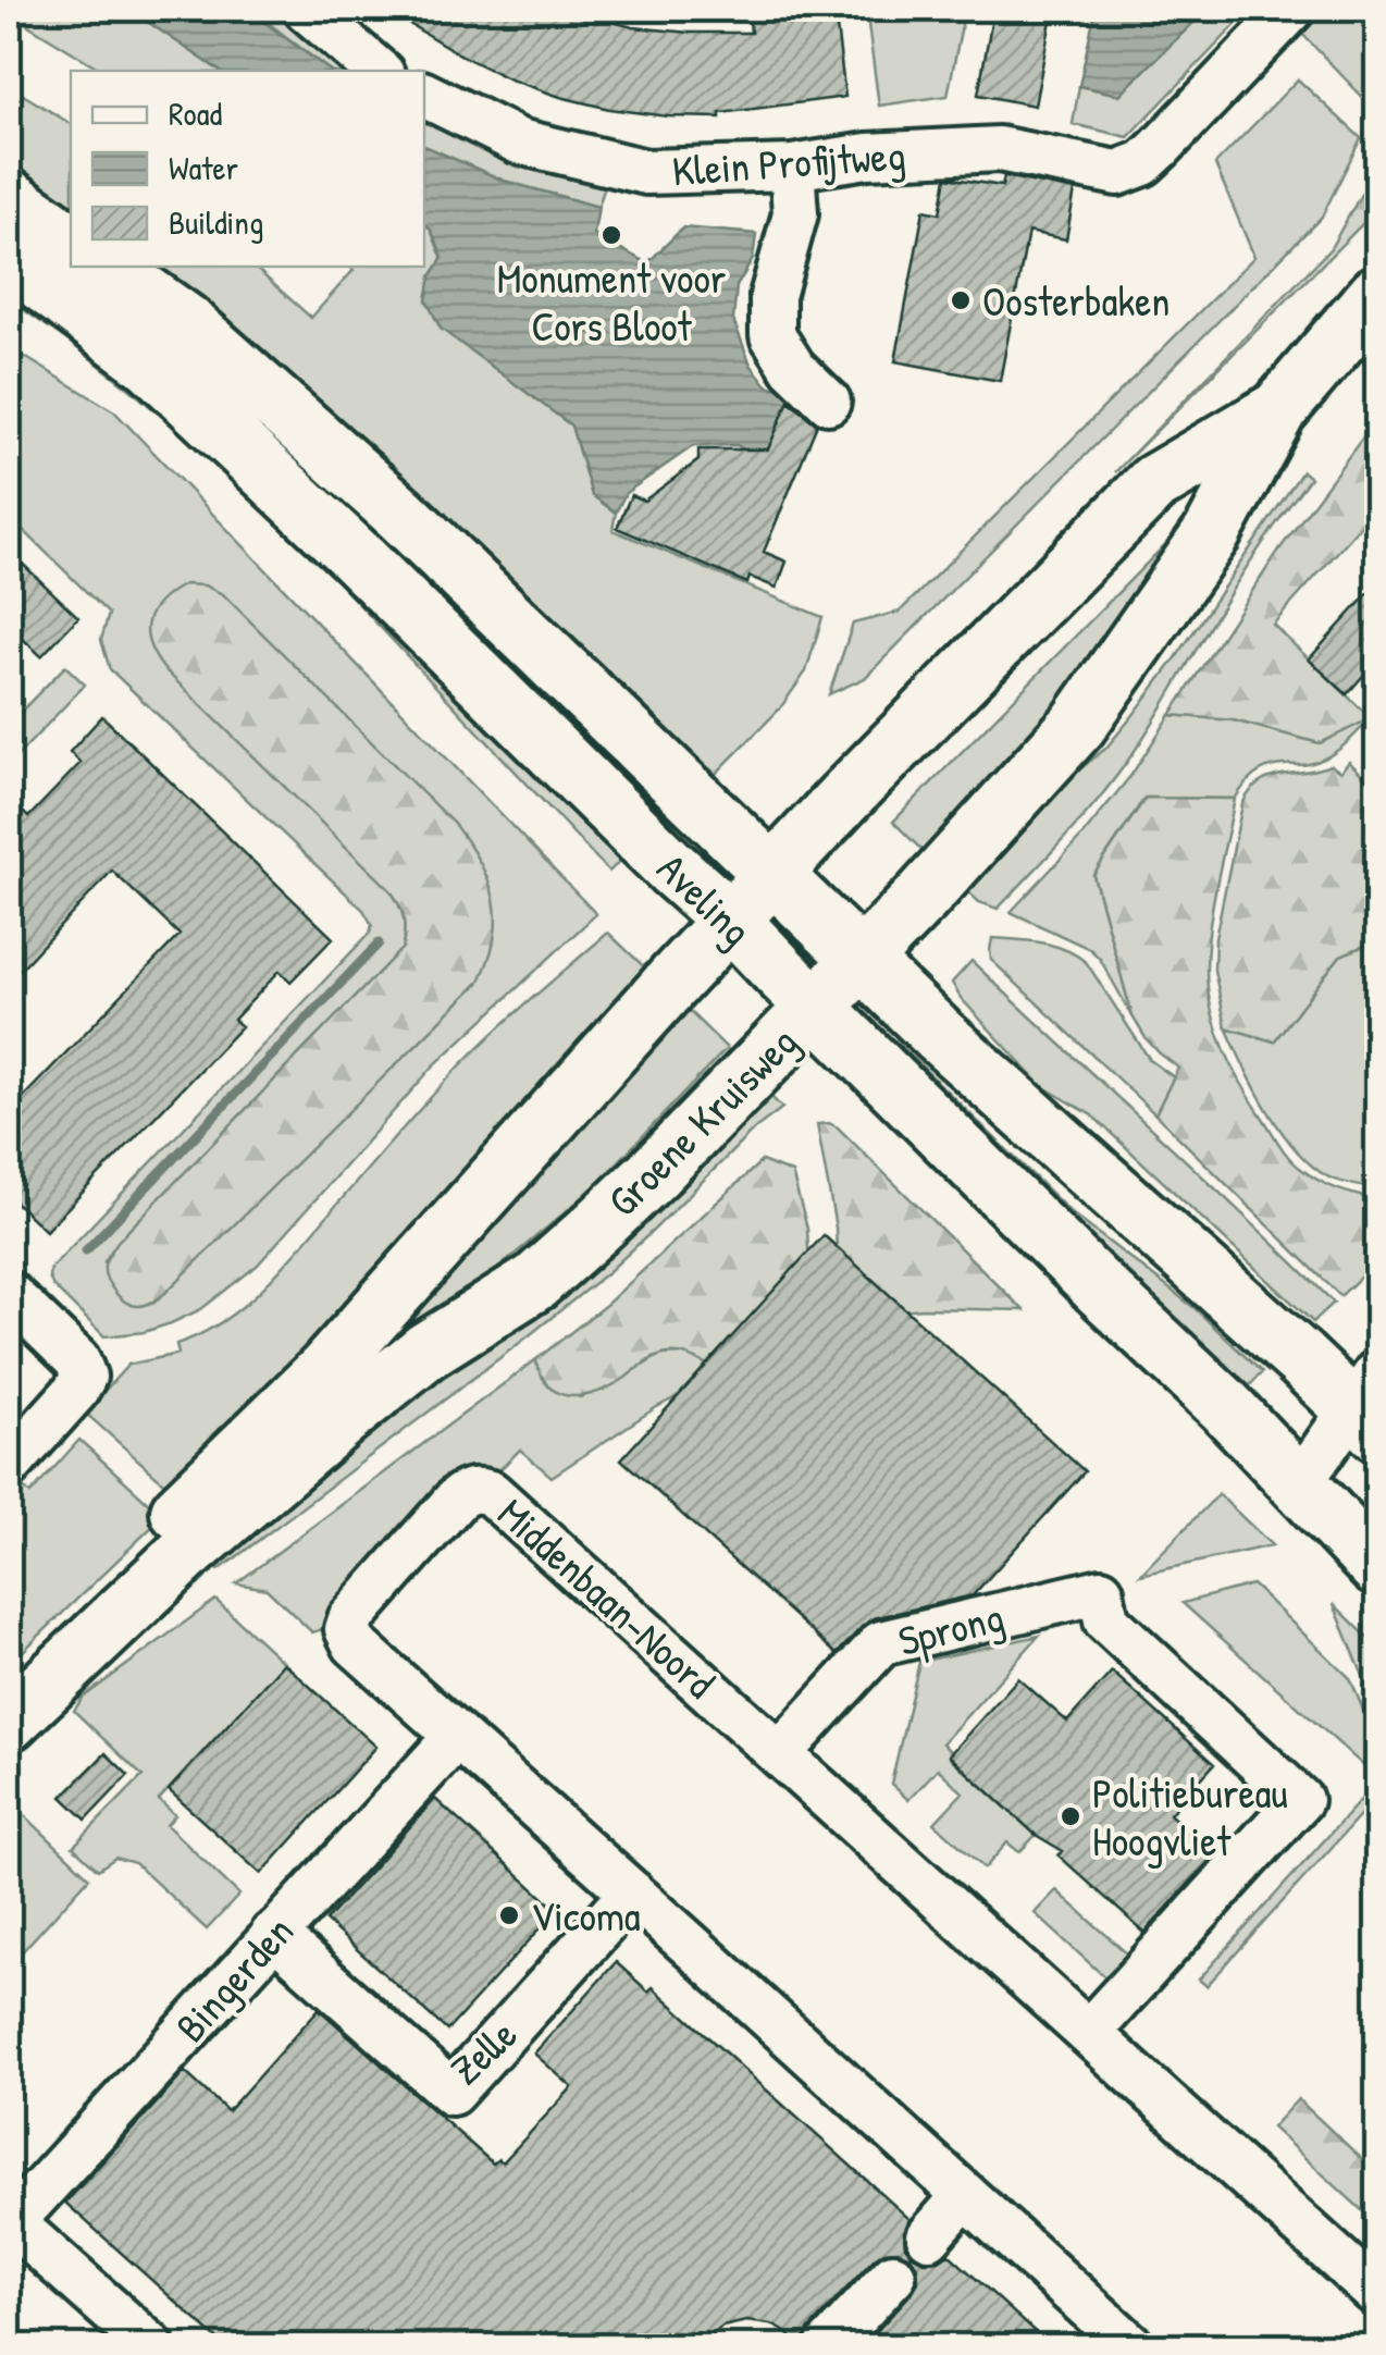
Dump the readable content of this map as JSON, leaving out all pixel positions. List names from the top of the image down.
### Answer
{
  "streets": {
    "main road": ["Aveling", "Groene Kruisweg"],
    "street": [
      "Klein Profijtweg",
      "Middenbaan-Noord",
      "Sprong",
      "Bingerden",
      "Zelle"
    ]
  },
  "crossings": [
    ["Aveling", "Groene Kruisweg"],
    ["Middenbaan-Noord", "Sprong"],
    ["Middenbaan-Noord", "Bingerden"],
    ["Middenbaan-Noord", "Zelle"],
    ["Bingerden", "Zelle"]
  ],
  "places": [
    "Monument voor Cors Bloot",
    "Oosterbaken",
    "Politiebureau Hoogvliet",
    "Vicoma"
  ],
  "legend": ["Road", "Water", "Building"]
}
